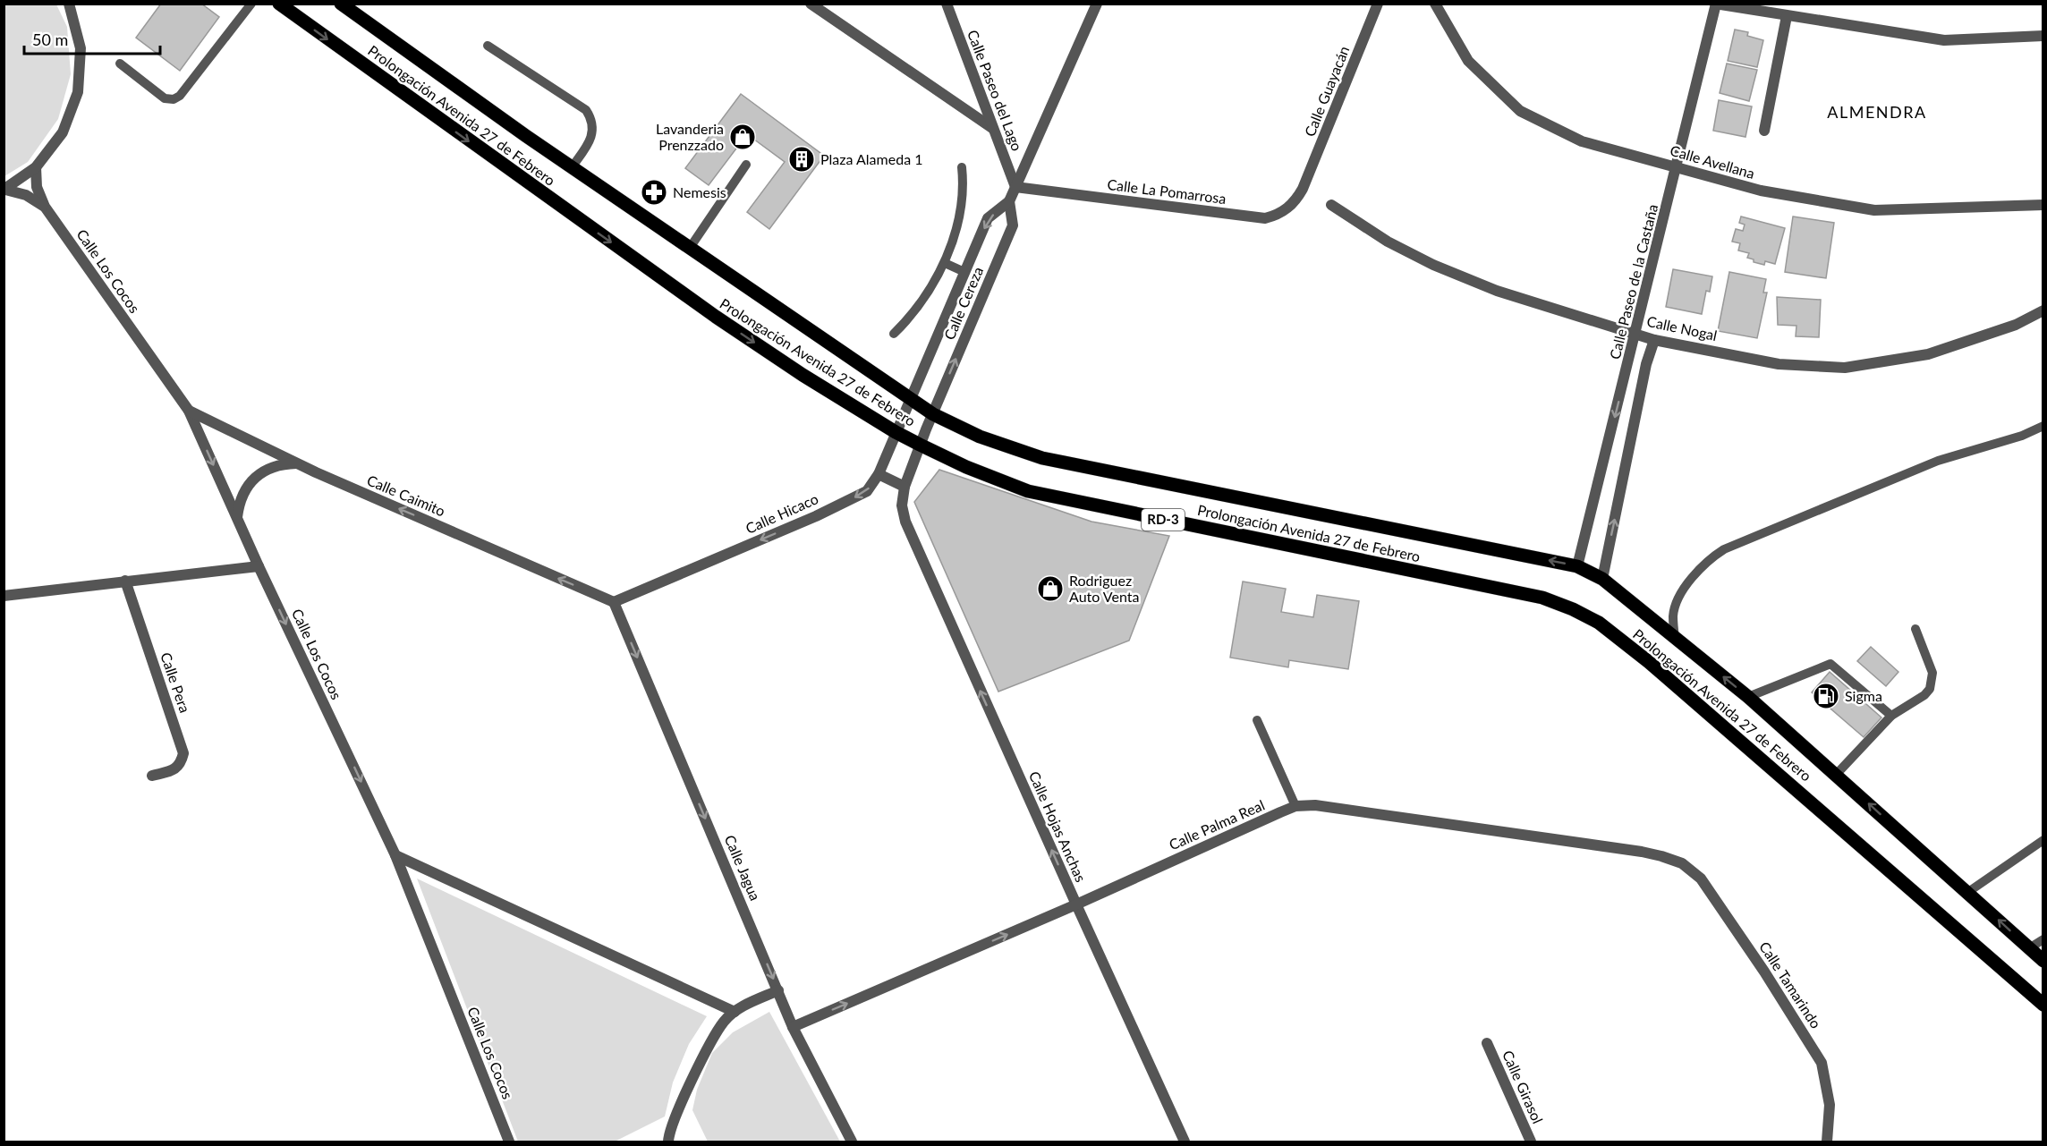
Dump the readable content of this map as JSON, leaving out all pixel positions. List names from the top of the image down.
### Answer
{
  "streets": {
    "main road": ["Prolongación Avenida 27 de Febrero", "RD-3"],
    "street": [
      "Calle Paseo del Lago",
      "Calle Guayacán",
      "Calle Avellana",
      "Calle La Pomarrosa",
      "Calle Los Cocos",
      "Calle Paseo de la Castaña",
      "Calle Cereza",
      "Calle Nogal",
      "Calle Caimito",
      "Calle Hicaco",
      "Calle Pera",
      "Calle Palma Real",
      "Calle Hojas Anchas",
      "Calle Jagua",
      "Calle Tamarindo",
      "Calle Girasol"
    ]
  },
  "crossings": [
    ["Calle Paseo del Lago", "Calle La Pomarrosa"],
    ["Calle Paseo del Lago", "Calle Cereza"],
    ["Calle Guayacán", "Calle La Pomarrosa"],
    ["Prolongación Avenida 27 de Febrero", "Calle Paseo de la Castaña"],
    ["Prolongación Avenida 27 de Febrero", "Calle Cereza"],
    ["Prolongación Avenida 27 de Febrero", "Calle Hicaco"],
    ["Calle Avellana", "Calle Paseo de la Castaña"],
    ["Calle La Pomarrosa", "Calle Cereza"],
    ["Calle Los Cocos", "Calle Caimito"],
    ["Calle Paseo de la Castaña", "Calle Nogal"],
    ["Calle Cereza", "Calle Hicaco"],
    ["Calle Cereza", "Calle Hojas Anchas"],
    ["Calle Caimito", "Calle Hicaco"],
    ["Calle Caimito", "Calle Jagua"],
    ["Calle Hicaco", "Calle Jagua"],
    ["Calle Palma Real", "Calle Hojas Anchas"],
    ["Calle Palma Real", "Calle Jagua"],
    ["Calle Palma Real", "Calle Tamarindo"]
  ],
  "one_way": [
    "Calle Caimito",
    "Calle Hicaco",
    "Calle Hojas Anchas",
    "Calle Jagua"
  ],
  "districts": ["ALMENDRA"],
  "places": {
    "shop": ["Lavanderia Prenzzado", "Rodriguez Auto Venta"],
    "building": ["Plaza Alameda 1"],
    "pharmacy": ["Nemesis"],
    "fuel station": ["Sigma"]
  },
  "scale_bar": "50 m"
}
